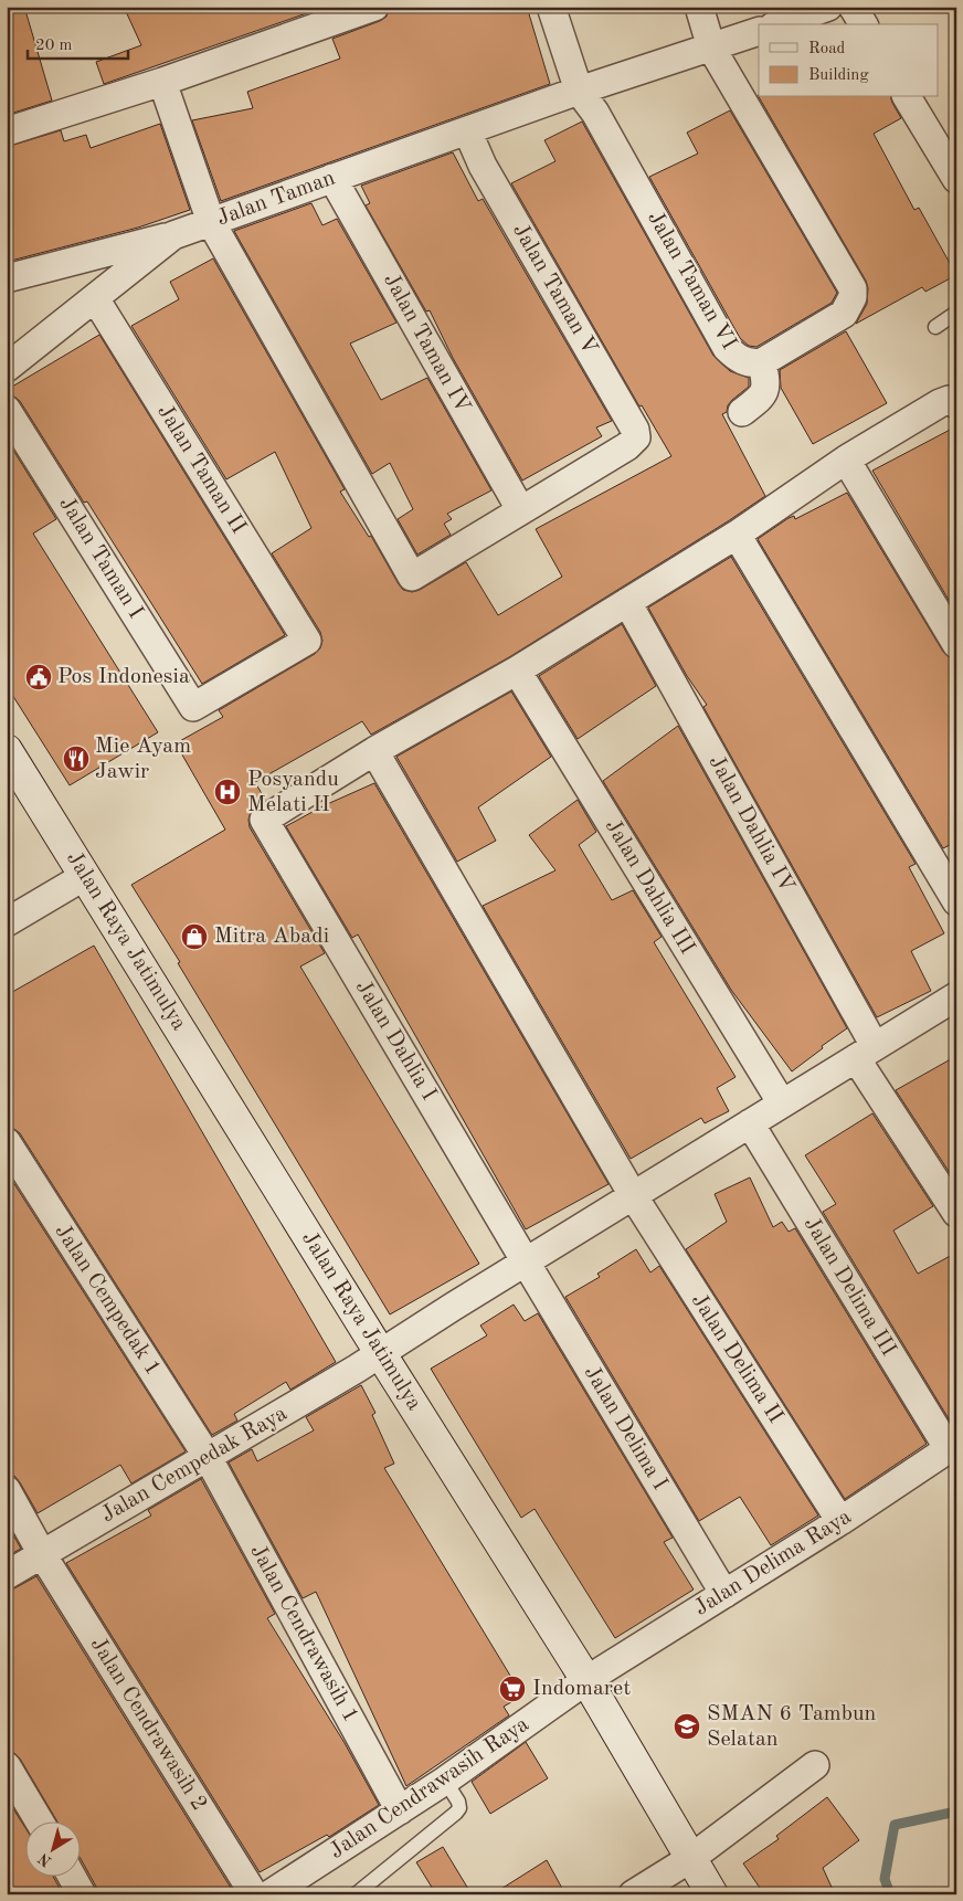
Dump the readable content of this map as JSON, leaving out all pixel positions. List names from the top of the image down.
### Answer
{
  "streets": {
    "main road": ["Jalan Raya Jatimulya"],
    "street": [
      "Jalan Taman",
      "Jalan Taman VI",
      "Jalan Taman V",
      "Jalan Taman IV",
      "Jalan Taman II",
      "Jalan Taman I",
      "Jalan Dahlia IV",
      "Jalan Dahlia III",
      "Jalan Dahlia I",
      "Jalan Delima III",
      "Jalan Cempedak 1",
      "Jalan Delima II",
      "Jalan Delima I",
      "Jalan Cempedak Raya",
      "Jalan Delima Raya",
      "Jalan Cendrawasih 1",
      "Jalan Cendrawasih 2",
      "Jalan Cendrawasih Raya"
    ]
  },
  "crossings": [
    ["Jalan Taman", "Jalan Taman VI"],
    ["Jalan Taman", "Jalan Taman V"],
    ["Jalan Taman", "Jalan Taman IV"],
    ["Jalan Taman", "Jalan Taman II"],
    ["Jalan Taman V", "Jalan Taman IV"],
    ["Jalan Taman II", "Jalan Taman I"],
    ["Jalan Dahlia IV", "Jalan Cempedak Raya"],
    ["Jalan Dahlia III", "Jalan Cempedak Raya"],
    ["Jalan Raya Jatimulya", "Jalan Cempedak Raya"],
    ["Jalan Raya Jatimulya", "Jalan Delima Raya"],
    ["Jalan Raya Jatimulya", "Jalan Cendrawasih Raya"],
    ["Jalan Dahlia I", "Jalan Delima II"],
    ["Jalan Dahlia I", "Jalan Delima I"],
    ["Jalan Dahlia I", "Jalan Cempedak Raya"],
    ["Jalan Delima III", "Jalan Cempedak Raya"],
    ["Jalan Delima III", "Jalan Delima Raya"],
    ["Jalan Cempedak 1", "Jalan Cempedak Raya"],
    ["Jalan Cempedak 1", "Jalan Cendrawasih 1"],
    ["Jalan Delima II", "Jalan Cempedak Raya"],
    ["Jalan Delima II", "Jalan Delima Raya"],
    ["Jalan Delima I", "Jalan Cempedak Raya"],
    ["Jalan Delima I", "Jalan Delima Raya"],
    ["Jalan Cempedak Raya", "Jalan Cendrawasih 1"],
    ["Jalan Cempedak Raya", "Jalan Cendrawasih 2"],
    ["Jalan Delima Raya", "Jalan Cendrawasih Raya"],
    ["Jalan Cendrawasih 1", "Jalan Cendrawasih Raya"]
  ],
  "places": {
    "public building": ["Pos Indonesia"],
    "restaurant": ["Mie Ayam Jawir"],
    "hospital": ["Posyandu Melati II"],
    "shop": ["Mitra Abadi"],
    "supermarket": ["Indomaret"],
    "school or university": ["SMAN 6 Tambun Selatan"]
  },
  "legend": ["Road", "Building"],
  "scale_bar": "20 m",
  "north": "bottom left"
}
